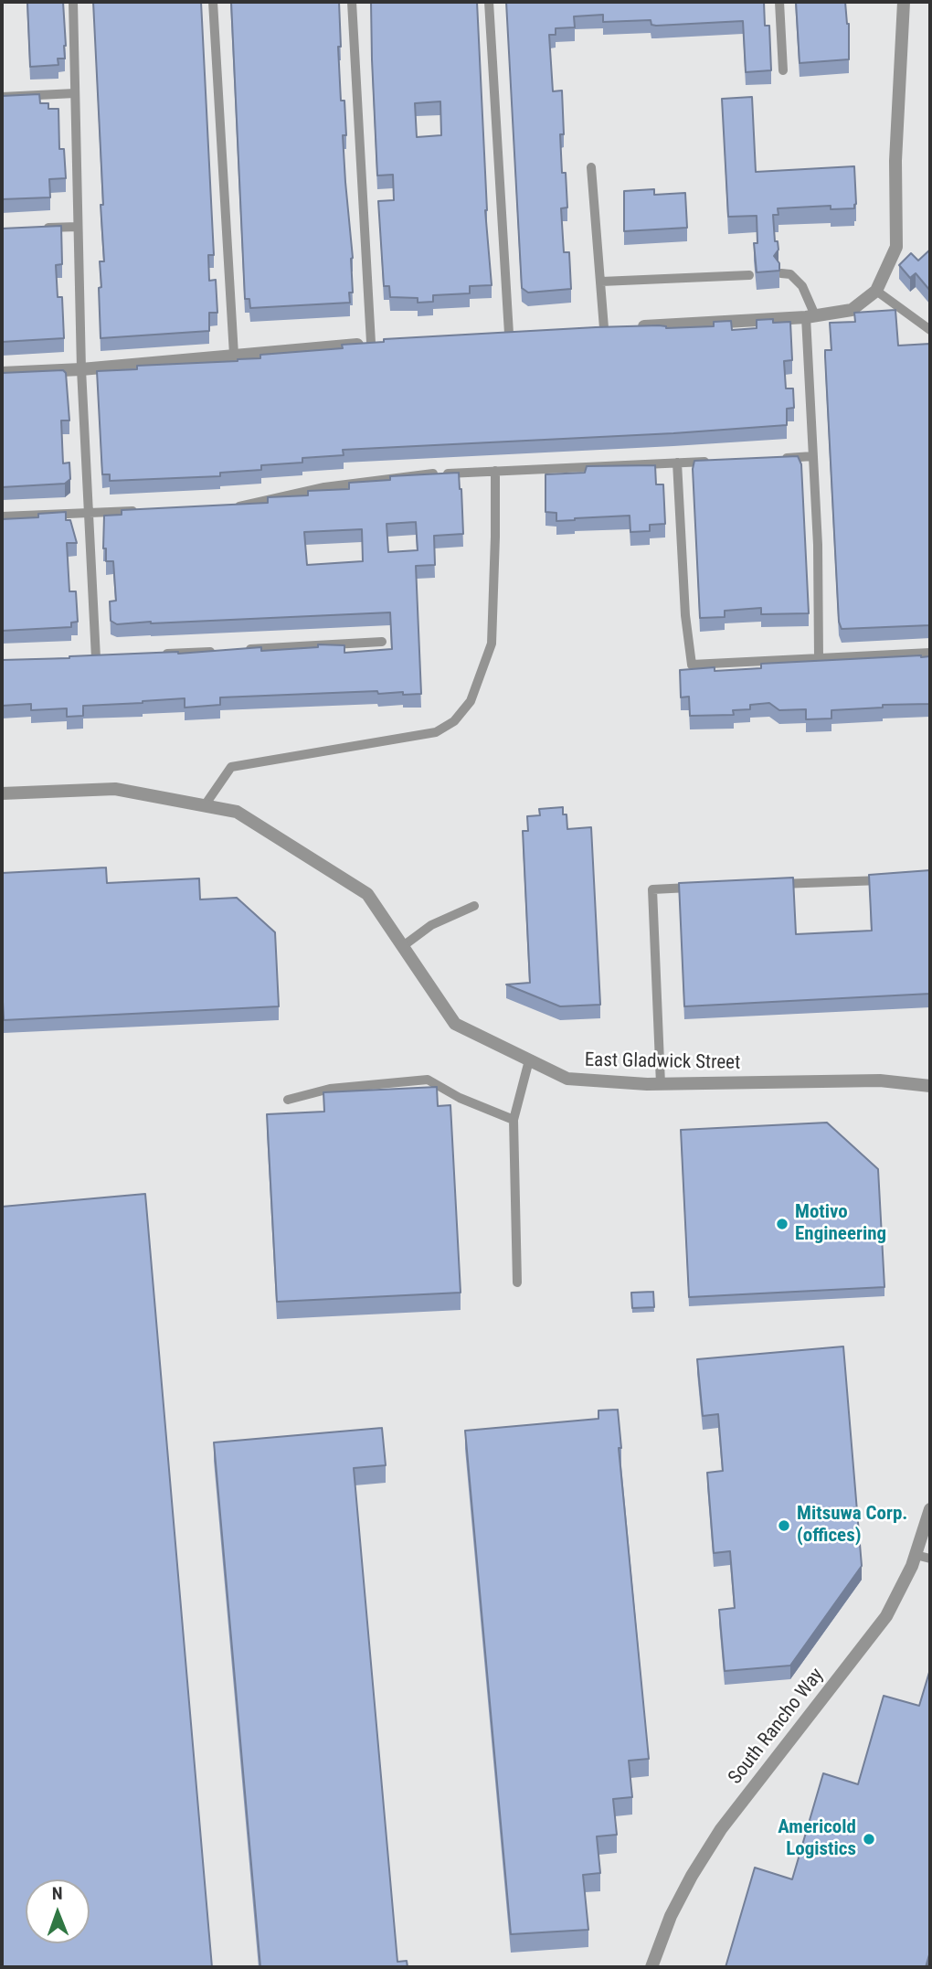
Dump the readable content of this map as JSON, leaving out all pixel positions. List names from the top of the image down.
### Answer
{
  "streets": {
    "street": ["East Gladwick Street", "South Rancho Way"]
  },
  "places": ["Motivo Engineering", "Mitsuwa Corp. (offices)", "Americold Logistics"],
  "north": "top"
}
